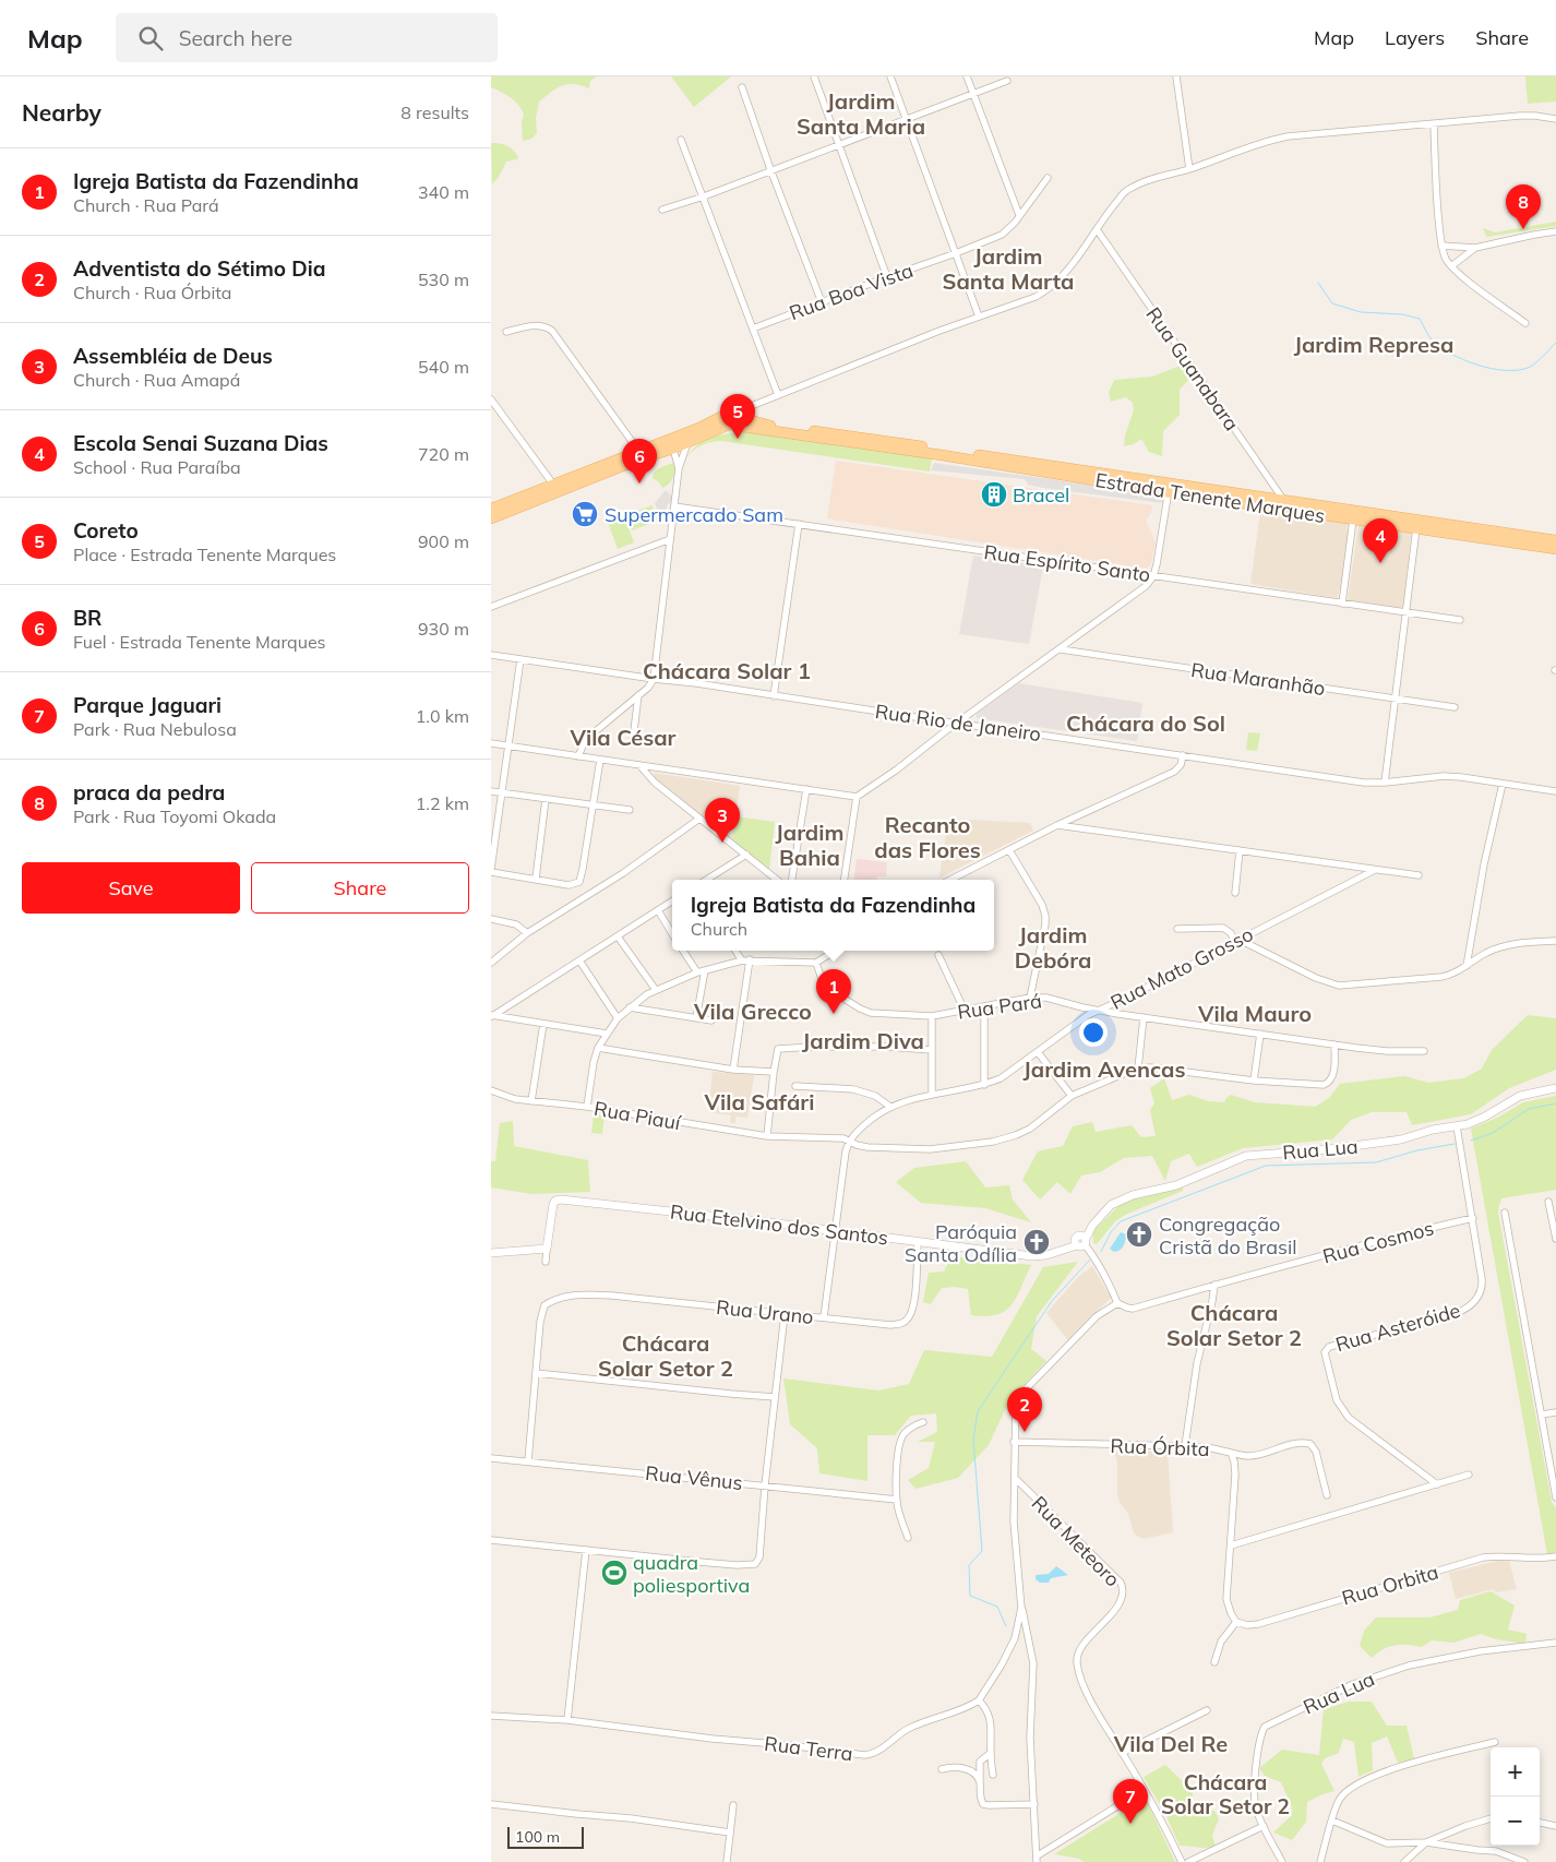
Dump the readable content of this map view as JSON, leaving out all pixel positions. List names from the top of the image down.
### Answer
{
  "streets": {
    "main road": ["Estrada Tenente Marques"],
    "street": [
      "Rua Boa Vista",
      "Rua Guanabara",
      "Rua Espírito Santo",
      "Rua Maranhão",
      "Rua Rio de Janeiro",
      "Rua Mato Grosso",
      "Rua Pará",
      "Rua Piauí",
      "Rua Lua",
      "Rua Etelvino dos Santos",
      "Rua Cosmos",
      "Rua Urano",
      "Rua Asteróide",
      "Rua Órbita",
      "Rua Vênus",
      "Rua Meteoro",
      "Rua Orbita",
      "Rua Terra"
    ]
  },
  "crossings": [
    ["Rua Guanabara", "Estrada Tenente Marques"],
    ["Rua Mato Grosso", "Rua Pará"],
    ["Rua Mato Grosso", "Rua Piauí"],
    ["Rua Lua", "Rua Etelvino dos Santos"],
    ["Rua Lua", "Rua Asteróide"],
    ["Rua Etelvino dos Santos", "Rua Urano"],
    ["Rua Cosmos", "Rua Asteróide"],
    ["Rua Órbita", "Rua Orbita"]
  ],
  "districts": [
    "Jardim Santa Maria",
    "Jardim Santa Marta",
    "Jardim Represa",
    "Chácara Solar 1",
    "Chácara do Sol",
    "Vila César",
    "Recanto das Flores",
    "Jardim Bahia",
    "Jardim Debóra",
    "Vila Grecco",
    "Vila Mauro",
    "Jardim Diva",
    "Jardim Avencas",
    "Vila Safári",
    "Chácara Solar Setor 2",
    "Chácara Solar Setor 2",
    "Vila Del Re",
    "Chácara Solar Setor 2"
  ],
  "places": {
    "building": ["Bracel"],
    "supermarket": ["Supermercado Sam"],
    "church": ["Congregação Cristã do Brasil", "Paróquia Santa Odília"],
    "sports": ["quadra poliesportiva"]
  },
  "scale_bar": "100 m",
  "page": {
    "header": "Map",
    "search": "Search here",
    "nav": ["Map", "Layers", "Share"],
    "heading": ["Nearby", "8 results"],
    "list": [
      {
        "mark": "1",
        "name": "Igreja Batista da Fazendinha",
        "note": "Church · Rua Pará",
        "value": "340 m"
      },
      {
        "mark": "2",
        "name": "Adventista do Sétimo Dia",
        "note": "Church · Rua Órbita",
        "value": "530 m"
      },
      {
        "mark": "3",
        "name": "Assembléia de Deus",
        "note": "Church · Rua Amapá",
        "value": "540 m"
      },
      {
        "mark": "4",
        "name": "Escola Senai Suzana Dias",
        "note": "School · Rua Paraíba",
        "value": "720 m"
      },
      {
        "mark": "5",
        "name": "Coreto",
        "note": "Place · Estrada Tenente Marques",
        "value": "900 m"
      },
      {
        "mark": "6",
        "name": "BR",
        "note": "Fuel · Estrada Tenente Marques",
        "value": "930 m"
      },
      {
        "mark": "7",
        "name": "Parque Jaguari",
        "note": "Park · Rua Nebulosa",
        "value": "1.0 km"
      },
      {
        "mark": "8",
        "name": "praca da pedra",
        "note": "Park · Rua Toyomi Okada",
        "value": "1.2 km"
      }
    ],
    "pins": [
      "8",
      "5",
      "6",
      "4",
      "3",
      "1",
      "2",
      "7"
    ],
    "buttons": ["Save", "Share"],
    "popup": ["Igreja Batista da Fazendinha", "Church"],
    "map_buttons": ["+", "−"],
    "scale": "100 m"
  }
}
